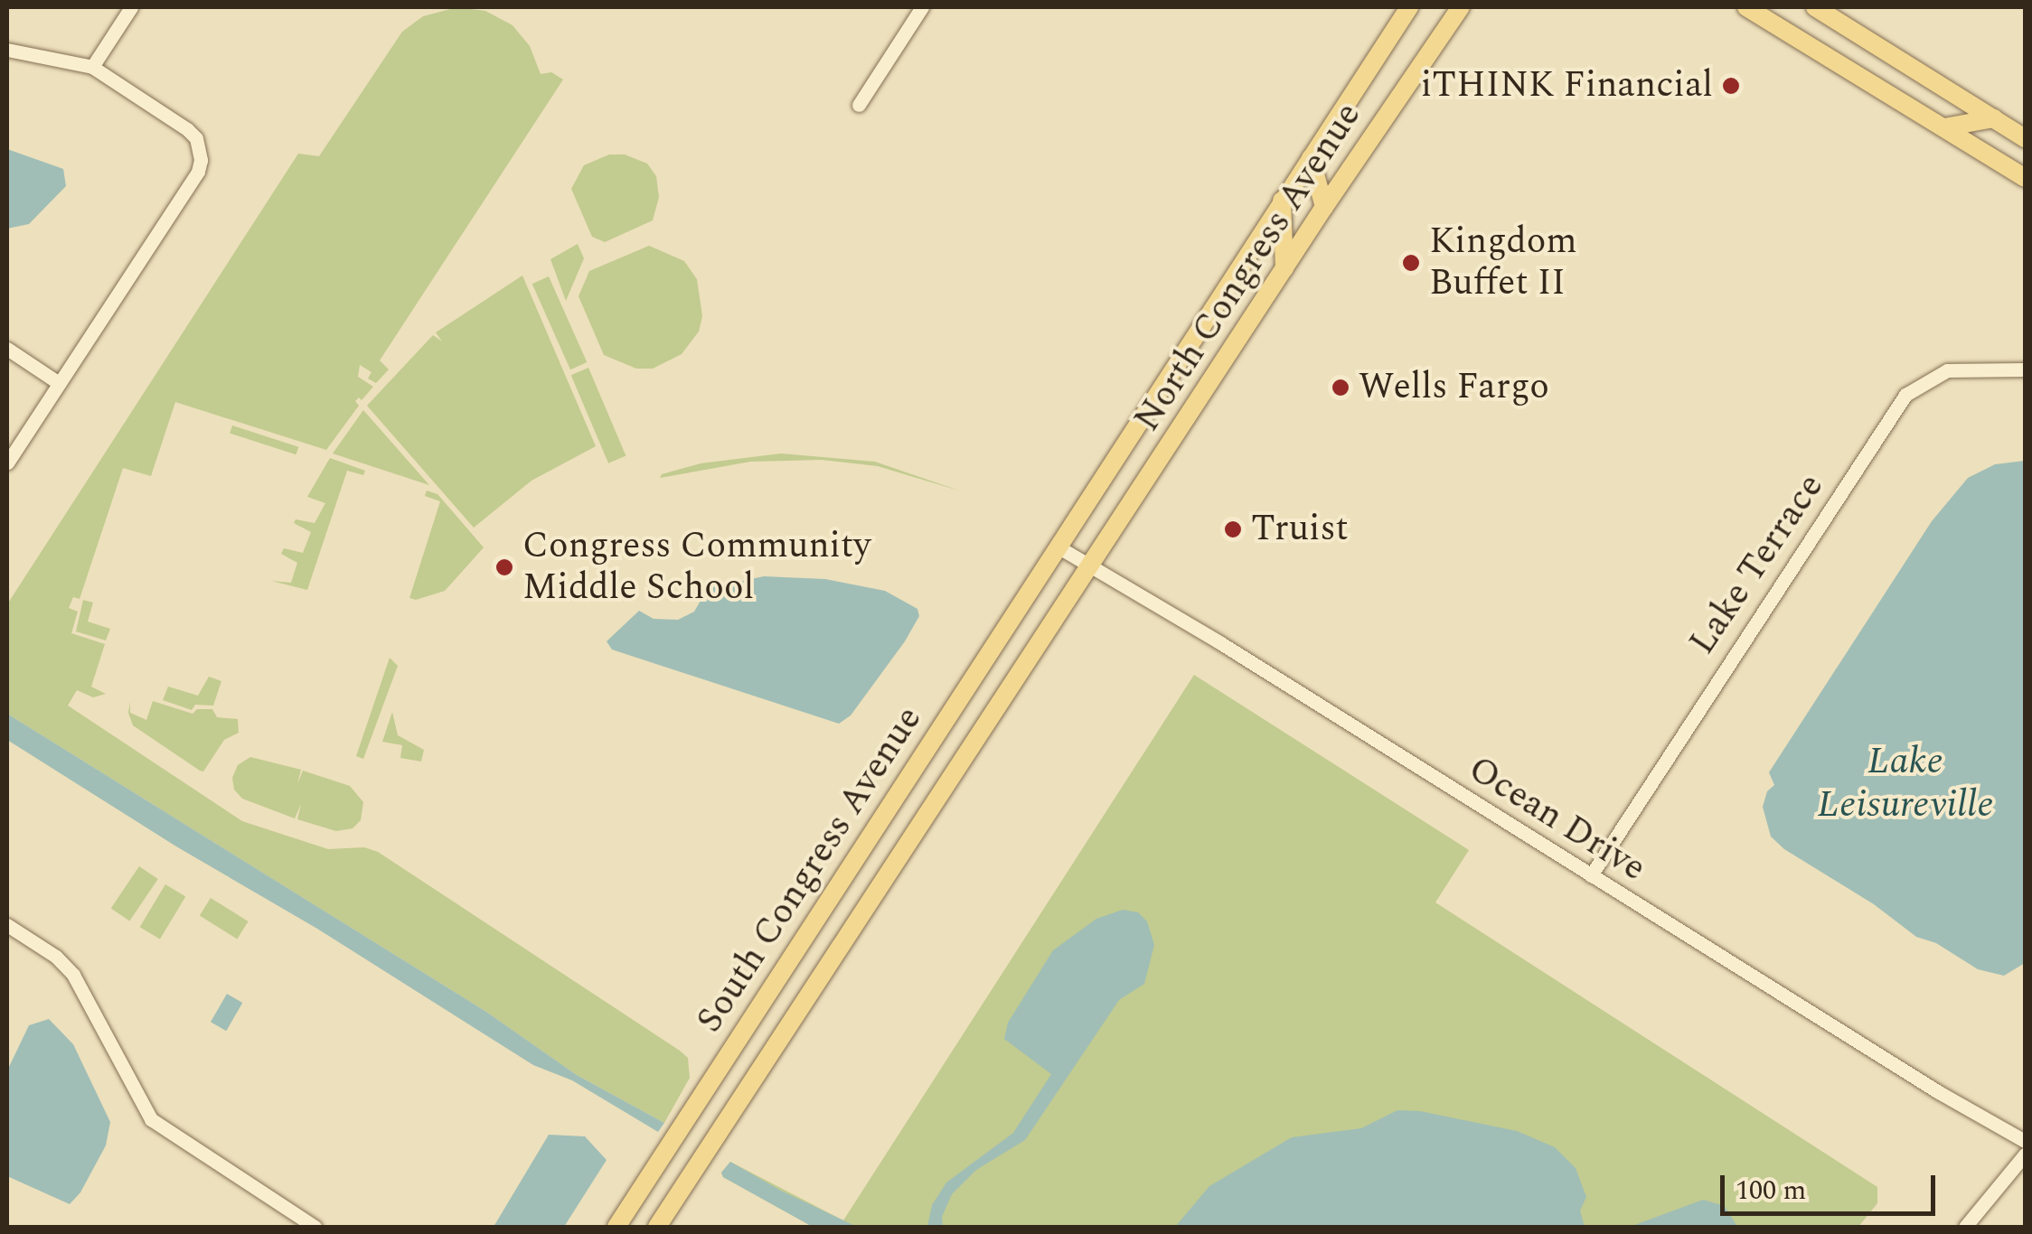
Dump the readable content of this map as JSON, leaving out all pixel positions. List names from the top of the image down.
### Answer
{
  "streets": {
    "main road": ["North Congress Avenue", "South Congress Avenue"],
    "street": ["Lake Terrace", "Ocean Drive"]
  },
  "crossings": [
    ["North Congress Avenue", "Ocean Drive"],
    ["North Congress Avenue", "South Congress Avenue"],
    ["Lake Terrace", "Ocean Drive"],
    ["Ocean Drive", "South Congress Avenue"]
  ],
  "water": ["Lake Leisureville"],
  "places": [
    "iTHINK Financial",
    "Kingdom Buffet II",
    "Wells Fargo",
    "Truist",
    "Congress Community Middle School"
  ],
  "scale_bar": "100 m"
}
